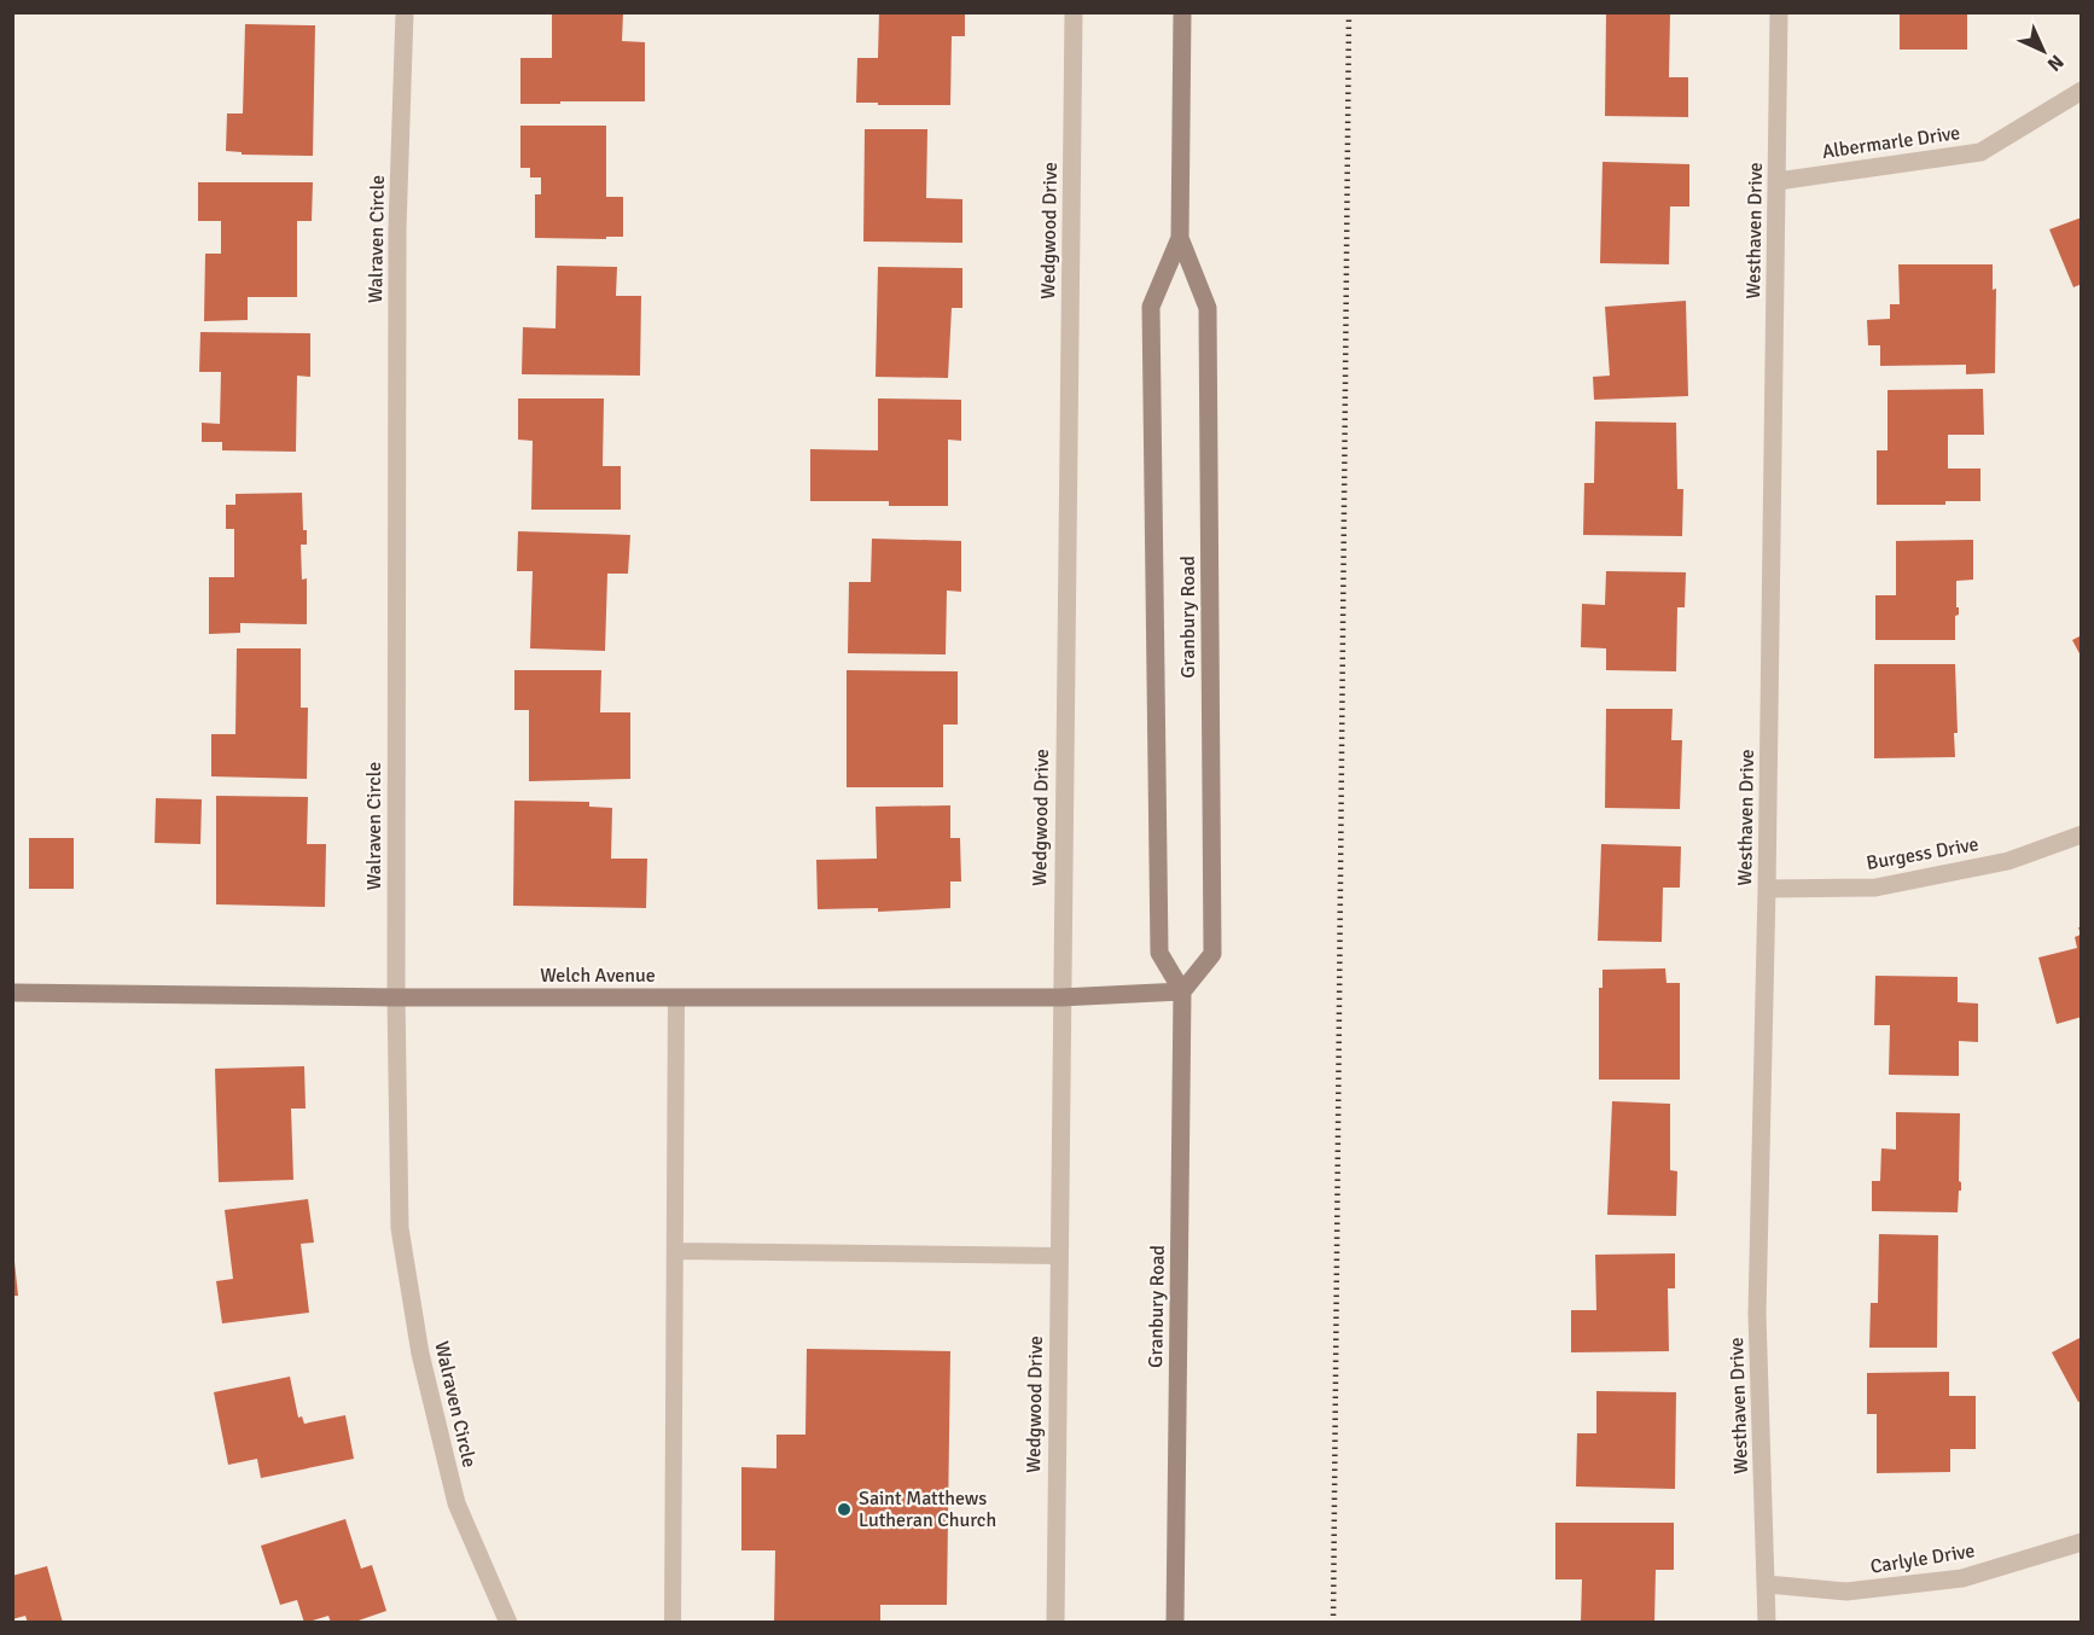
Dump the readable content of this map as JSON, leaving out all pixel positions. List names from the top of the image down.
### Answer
{
  "streets": {
    "main road": ["Granbury Road", "Welch Avenue"],
    "street": [
      "Albermarle Drive",
      "Wedgwood Drive",
      "Westhaven Drive",
      "Walraven Circle",
      "Burgess Drive",
      "Carlyle Drive"
    ]
  },
  "crossings": [
    ["Albermarle Drive", "Westhaven Drive"],
    ["Wedgwood Drive", "Welch Avenue"],
    ["Westhaven Drive", "Burgess Drive"],
    ["Westhaven Drive", "Carlyle Drive"],
    ["Walraven Circle", "Welch Avenue"],
    ["Granbury Road", "Welch Avenue"]
  ],
  "places": ["Saint Matthews Lutheran Church"],
  "north": "bottom right"
}
